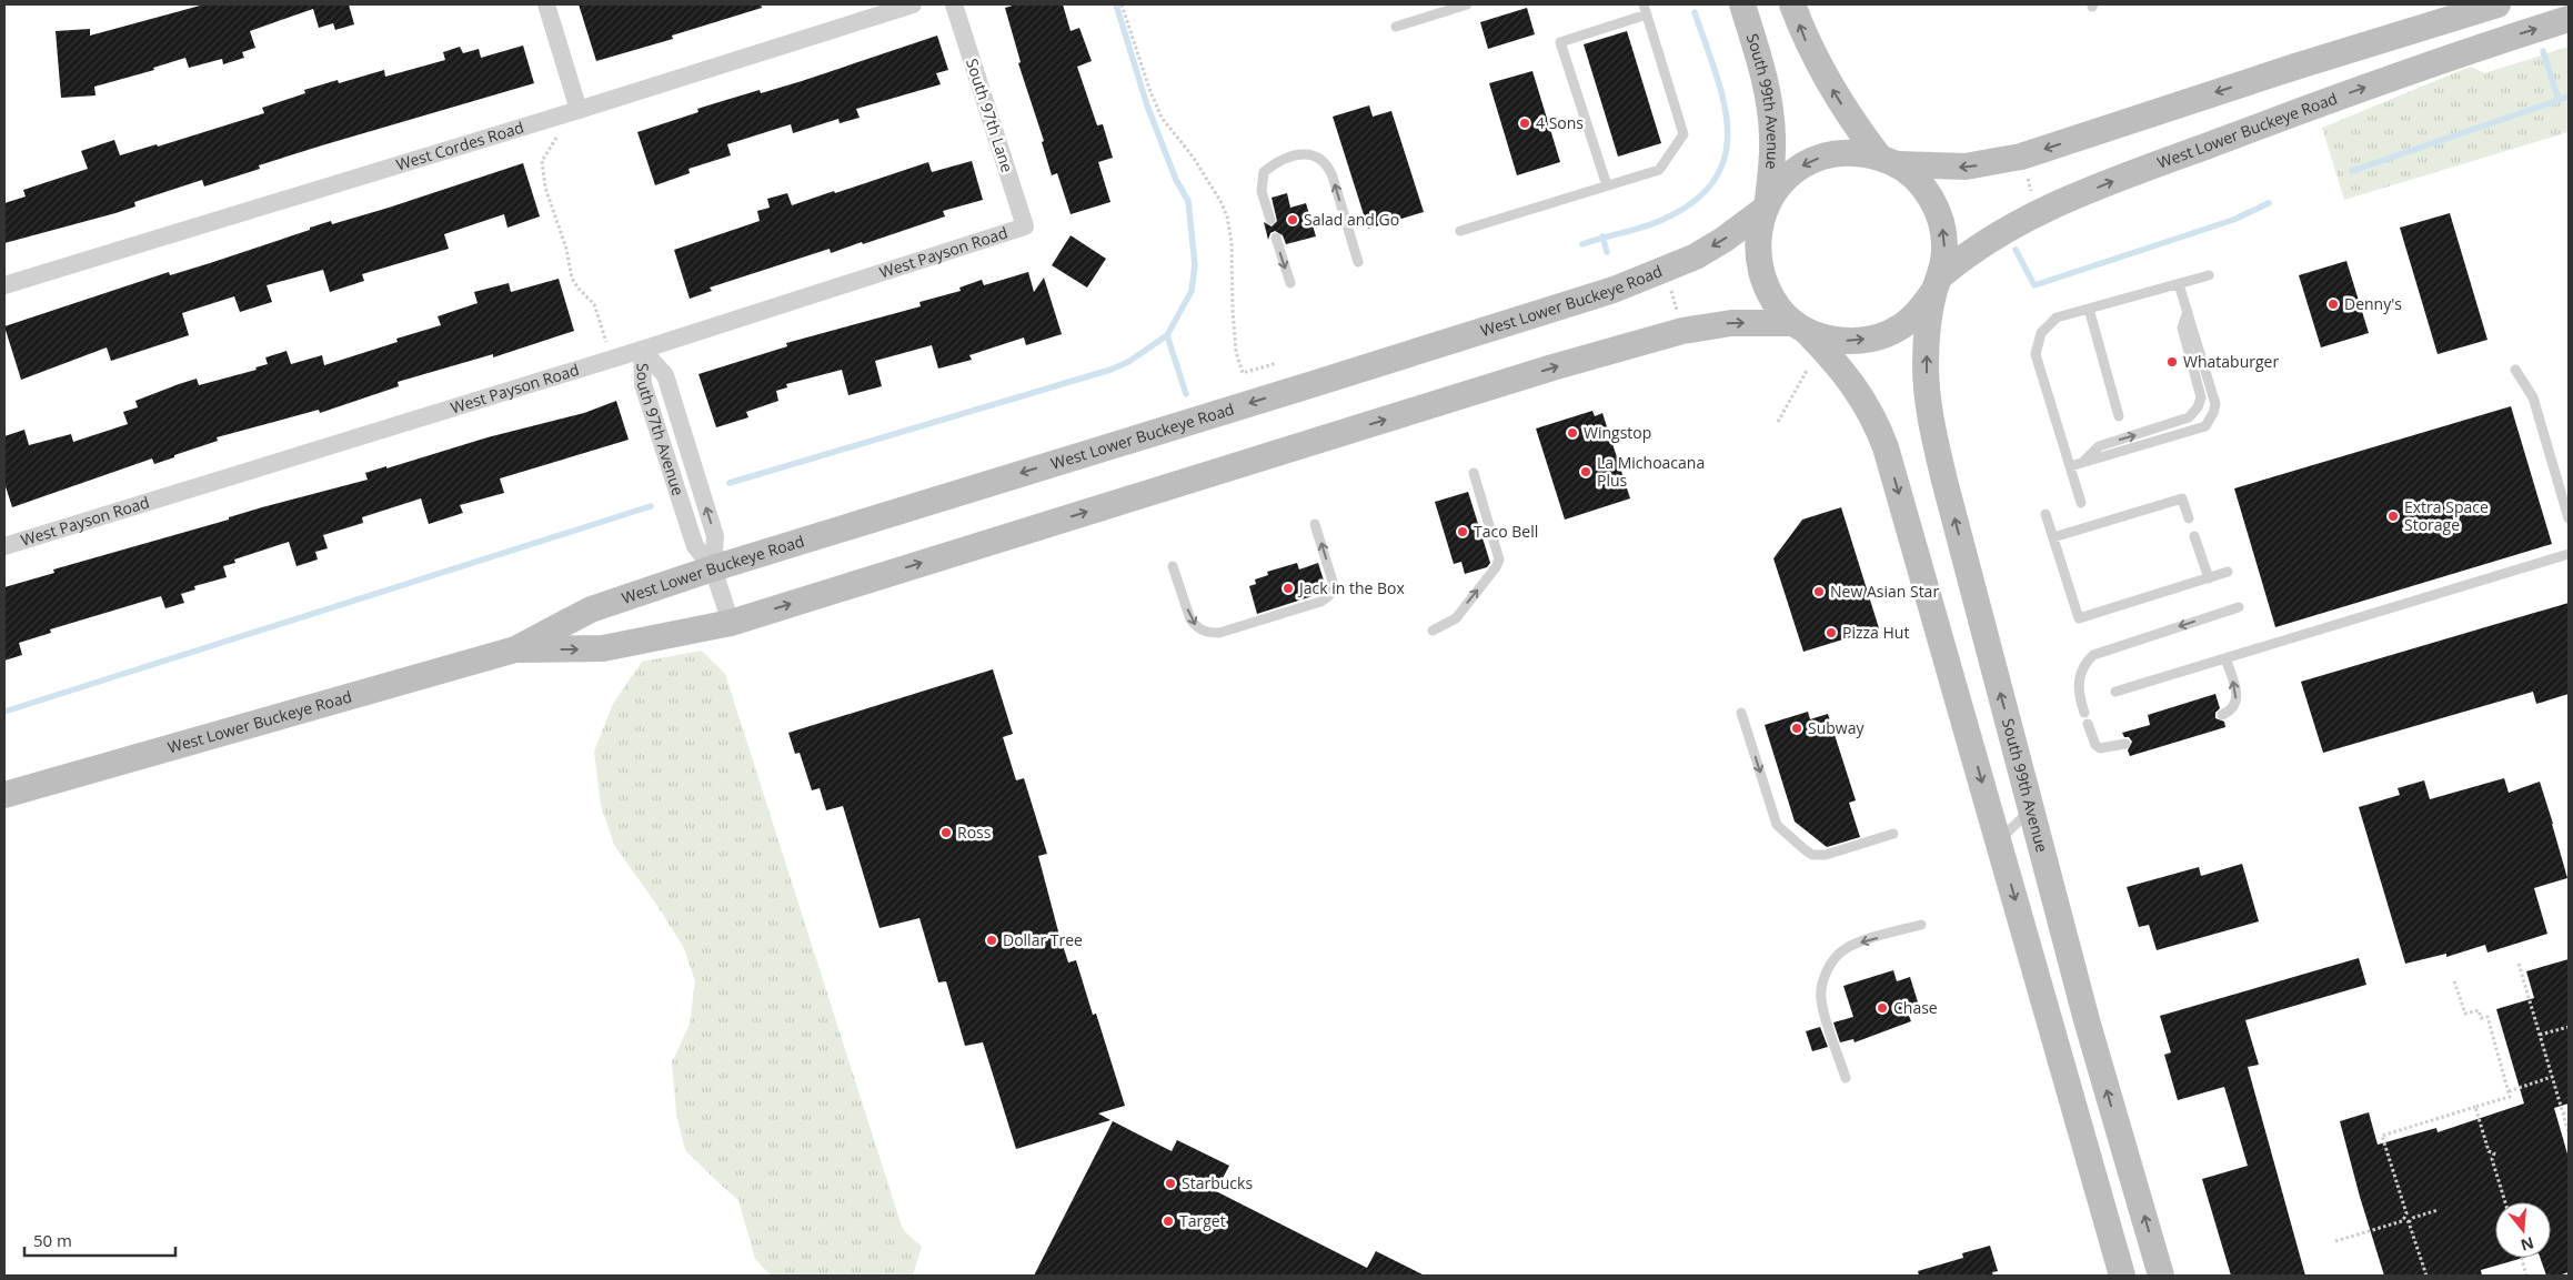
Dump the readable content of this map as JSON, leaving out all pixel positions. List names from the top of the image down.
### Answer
{
  "streets": {
    "main road": ["South 99th Avenue", "West Lower Buckeye Road"],
    "street": [
      "South 97th Lane",
      "West Cordes Road",
      "West Payson Road",
      "South 97th Avenue"
    ]
  },
  "crossings": [
    ["South 99th Avenue", "West Lower Buckeye Road"],
    ["South 97th Lane", "West Payson Road"],
    ["West Lower Buckeye Road", "South 97th Avenue"],
    ["West Payson Road", "South 97th Avenue"]
  ],
  "places": [
    "4 Sons",
    "Salad and Go",
    "Denny's",
    "Whataburger",
    "Wingstop",
    "La Michoacana Plus",
    "Extra Space Storage",
    "Taco Bell",
    "Jack in the Box",
    "New Asian Star",
    "Pizza Hut",
    "Subway",
    "Ross",
    "Dollar Tree",
    "Chase",
    "Starbucks",
    "Target"
  ],
  "scale_bar": "50 m",
  "north": "bottom"
}
